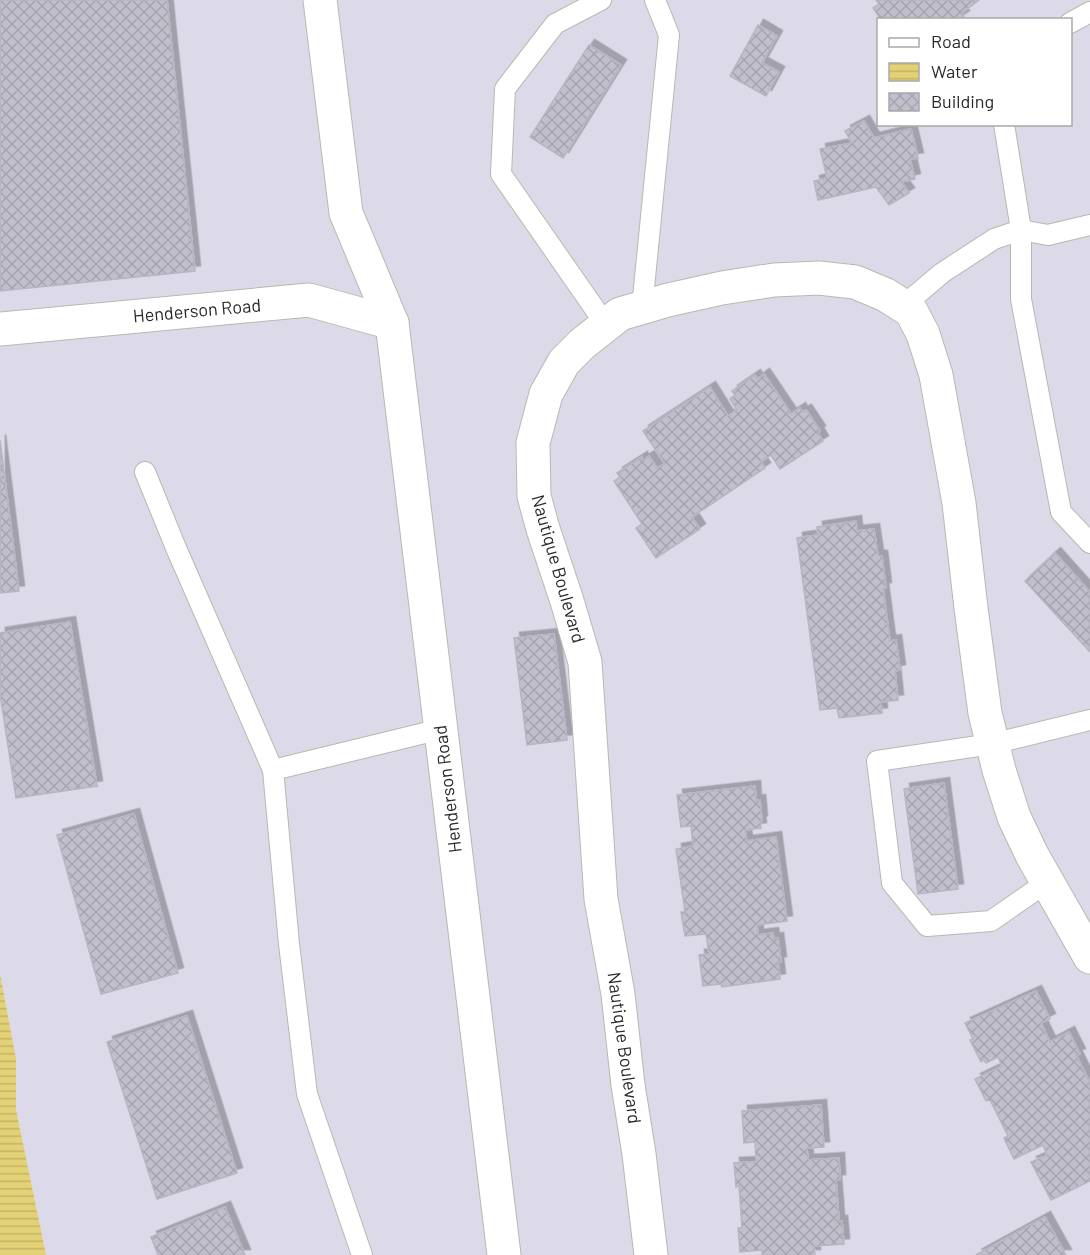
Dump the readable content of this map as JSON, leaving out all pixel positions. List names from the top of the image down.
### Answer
{
  "streets": {
    "street": ["Henderson Road", "Nautique Boulevard"]
  },
  "legend": ["Road", "Water", "Building"]
}
